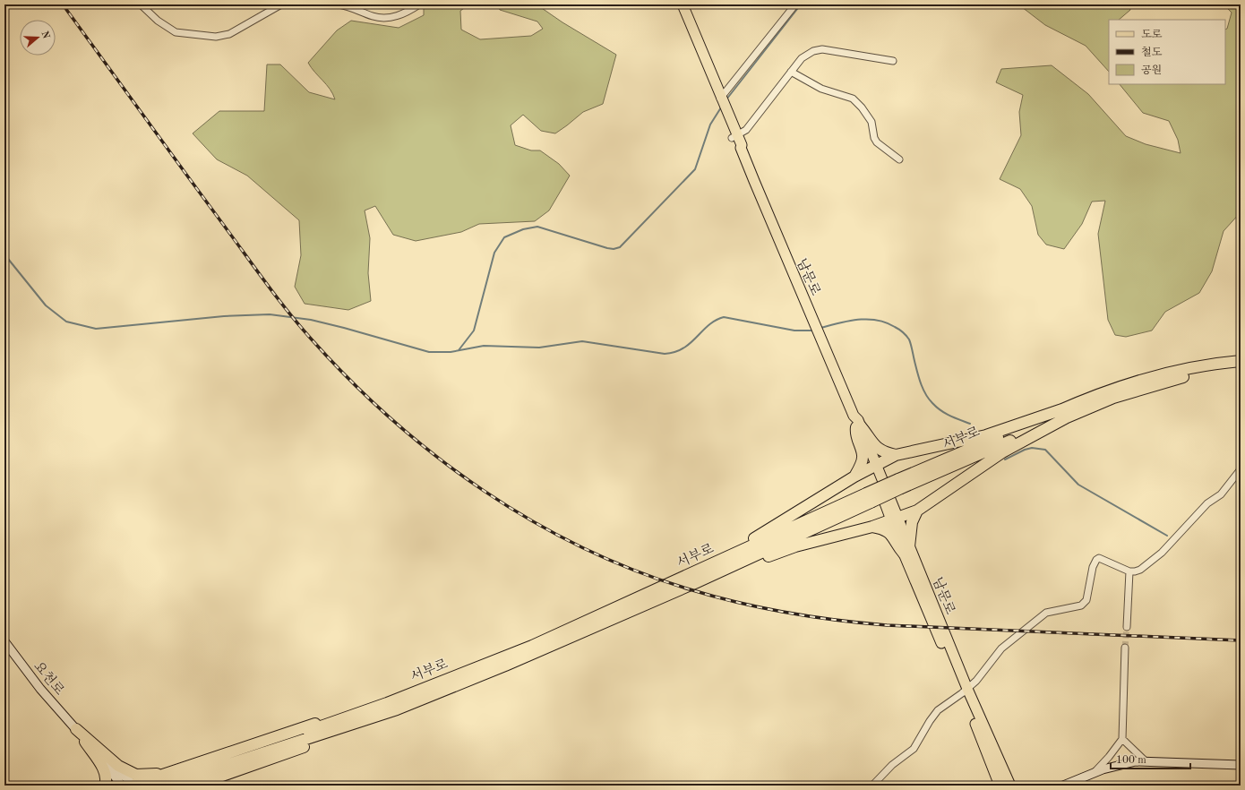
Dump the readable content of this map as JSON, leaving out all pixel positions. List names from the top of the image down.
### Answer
{
  "streets": {
    "highway": ["서부로"],
    "main road": ["남문로"],
    "street": ["요천로"]
  },
  "legend": ["도로", "철도", "공원"],
  "scale_bar": "100 m",
  "north": "right"
}
